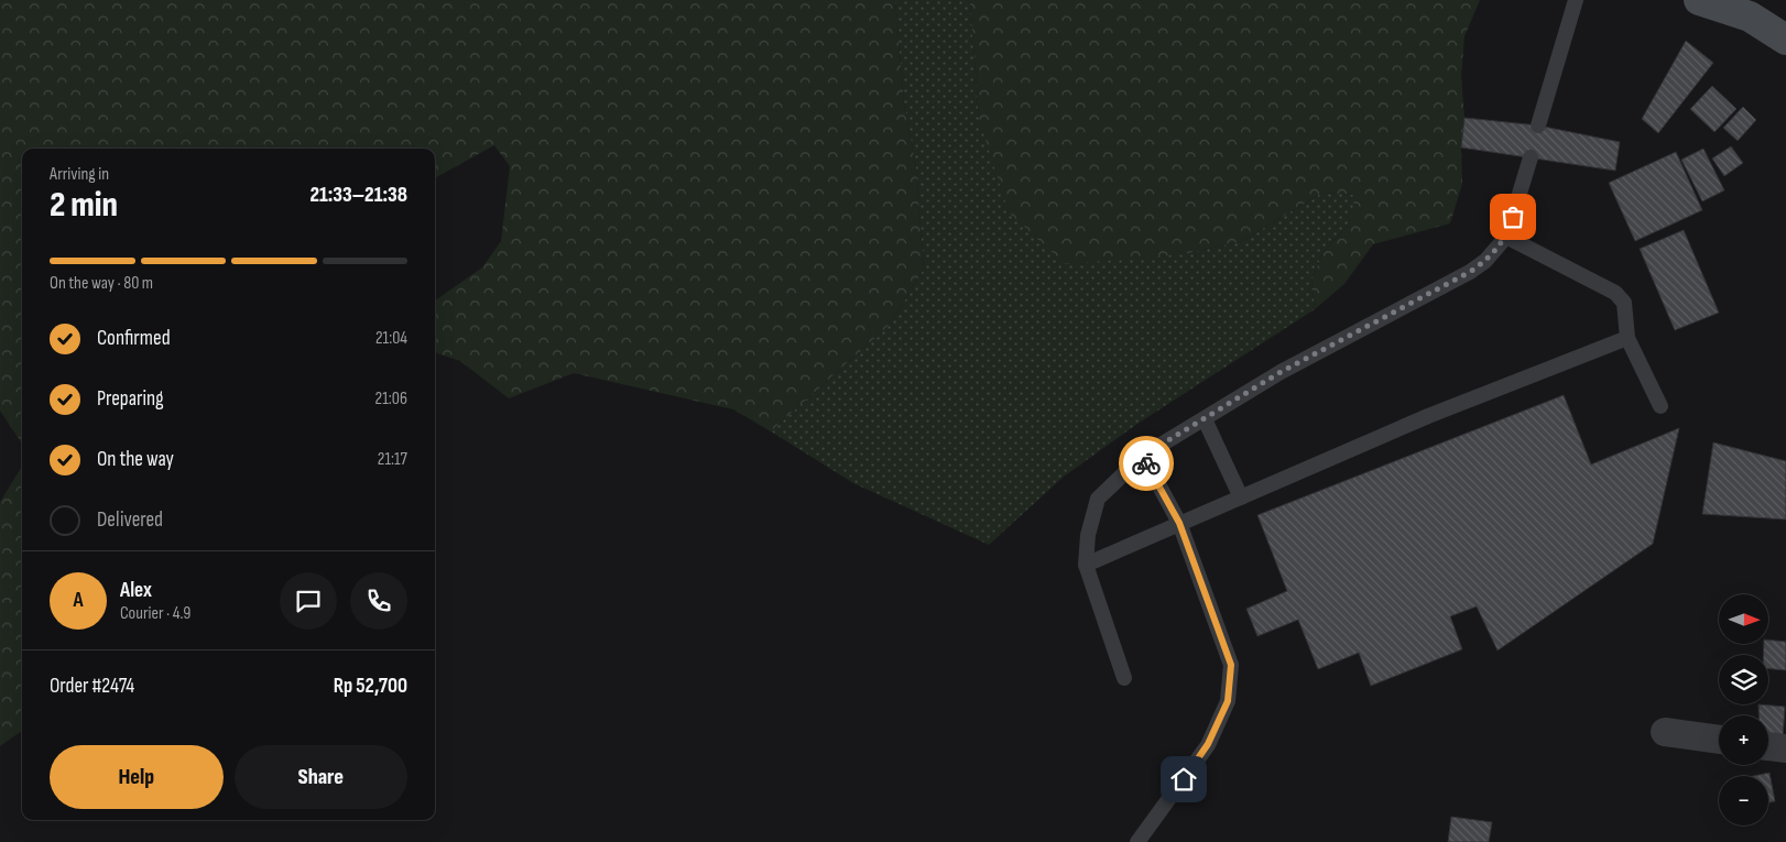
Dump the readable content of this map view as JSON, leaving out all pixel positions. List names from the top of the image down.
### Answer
{
  "north": "right",
  "page": {
    "heading": ["2 min", "Arriving in", "21:33–21:38"],
    "panel": [
      "Alex",
      "Courier · 4.9",
      "Order #2474",
      "Rp 52,700"
    ],
    "bar": "On the way · 80 m",
    "list": [
      ["Confirmed", "21:04"],
      ["Preparing", "21:06"],
      ["On the way", "21:17"],
      "Delivered"
    ],
    "round": "A",
    "map_buttons": ["+", "−"],
    "buttons": ["Help", "Share"]
  }
}
